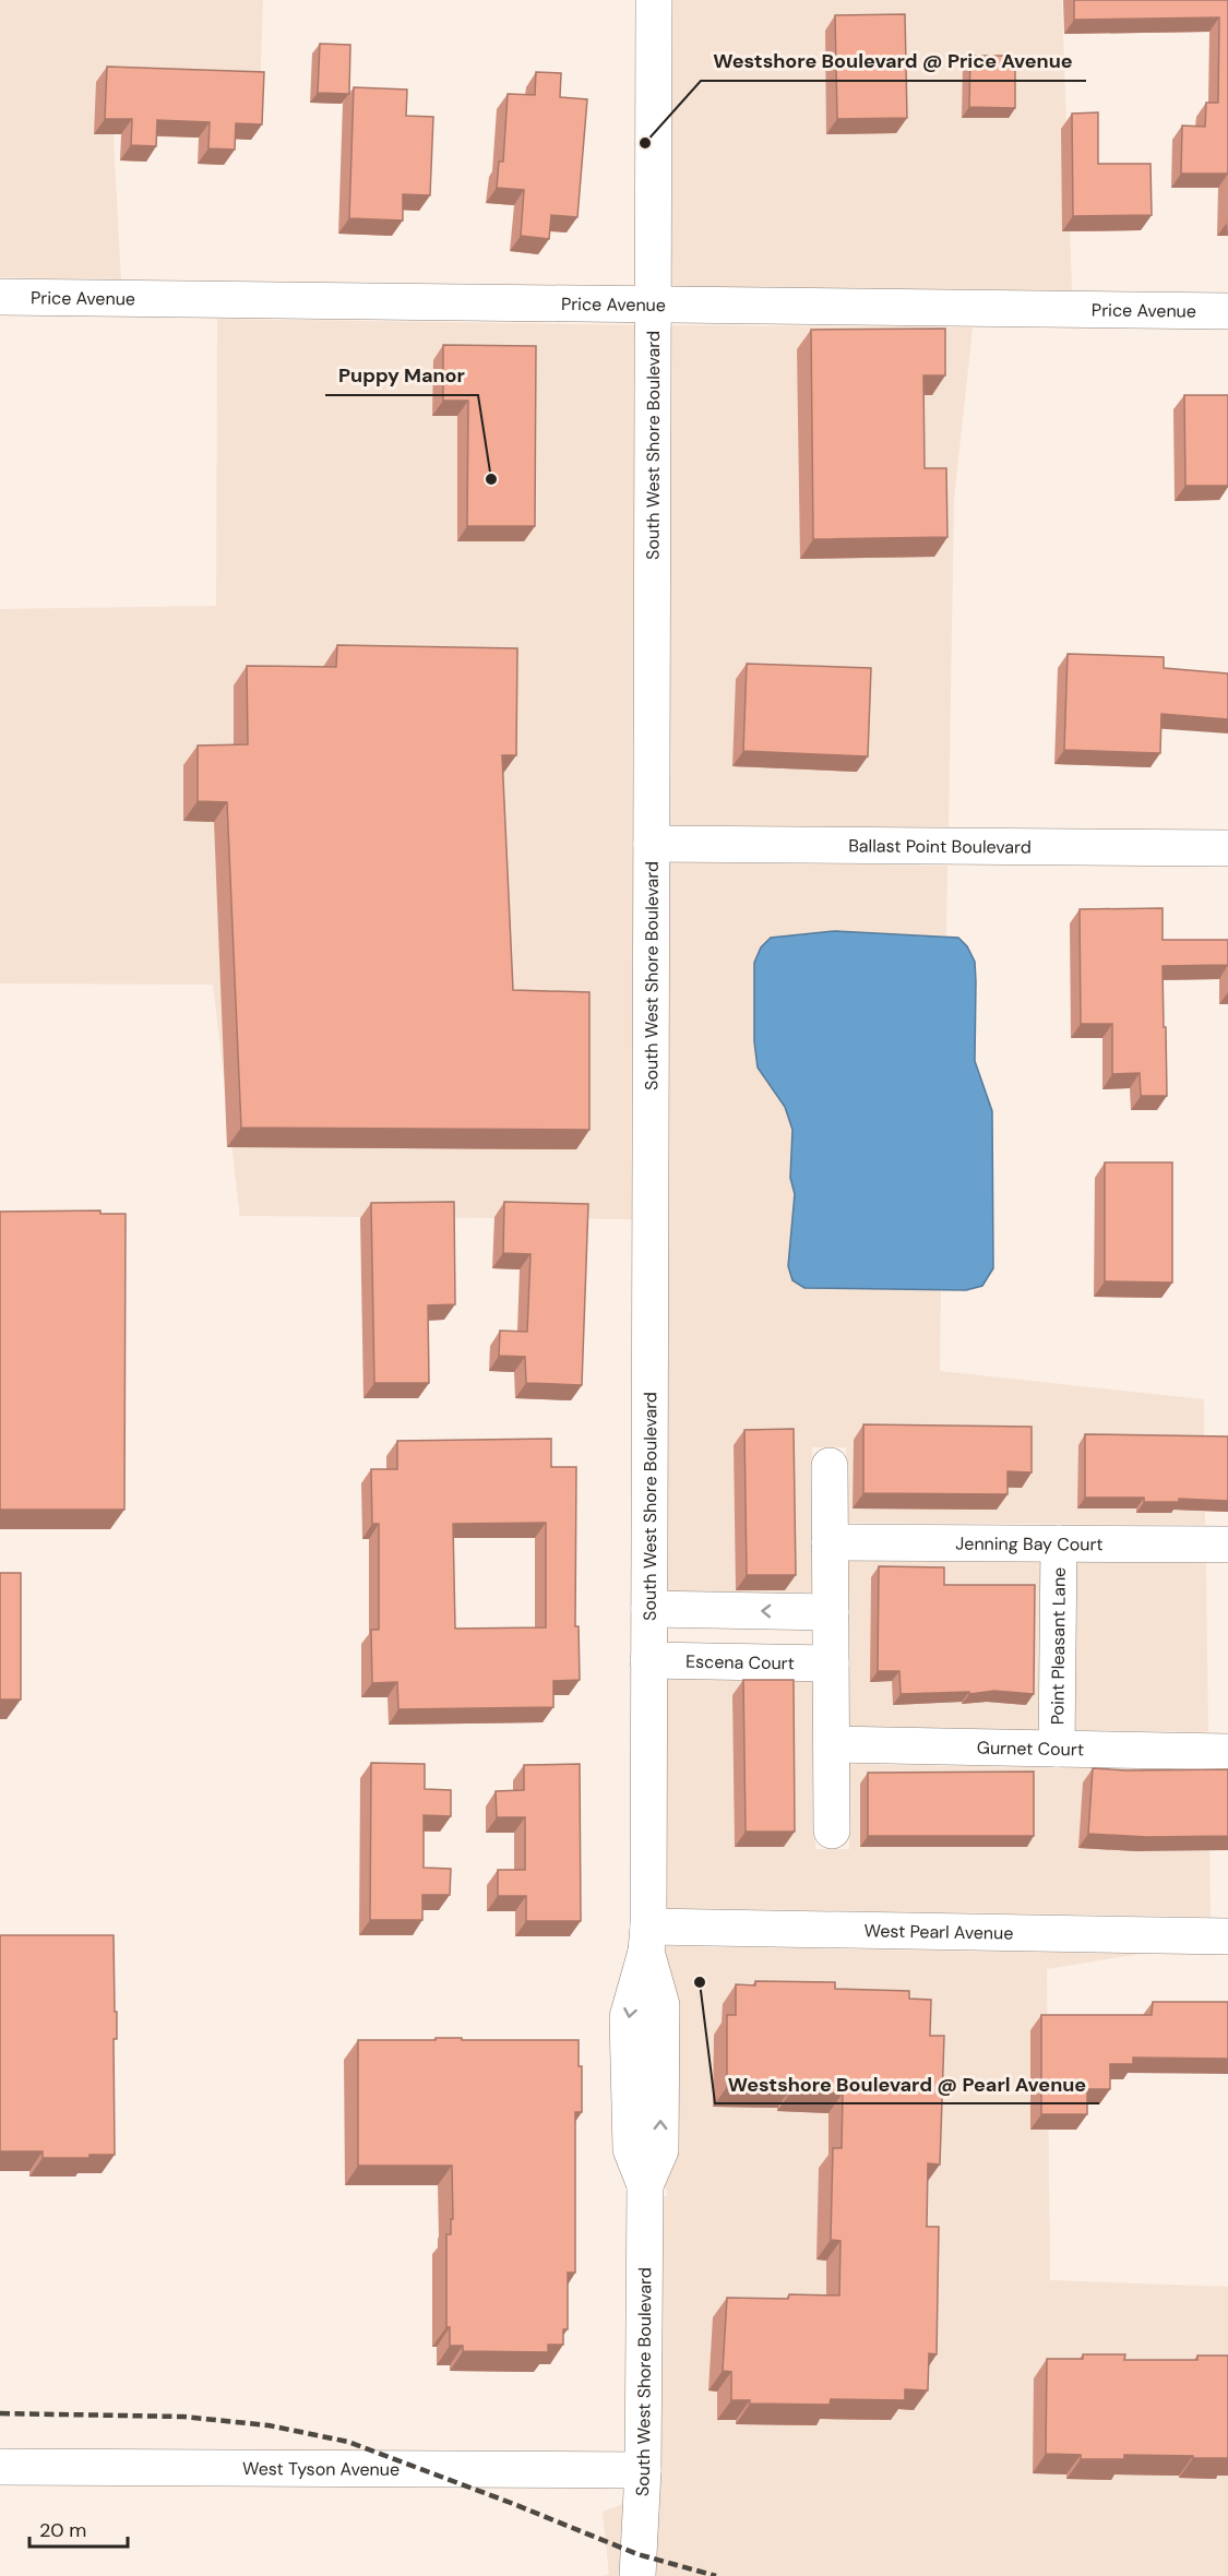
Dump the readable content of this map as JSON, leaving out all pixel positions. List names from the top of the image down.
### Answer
{
  "streets": {
    "street": [
      "Price Avenue",
      "South West Shore Boulevard",
      "Ballast Point Boulevard",
      "Jenning Bay Court",
      "Point Pleasant Lane",
      "Escena Court",
      "Gurnet Court",
      "West Pearl Avenue",
      "West Tyson Avenue"
    ]
  },
  "crossings": [
    ["Price Avenue", "South West Shore Boulevard"],
    ["South West Shore Boulevard", "Ballast Point Boulevard"],
    ["South West Shore Boulevard", "Escena Court"],
    ["South West Shore Boulevard", "West Pearl Avenue"],
    ["South West Shore Boulevard", "West Tyson Avenue"],
    ["Jenning Bay Court", "Point Pleasant Lane"],
    ["Point Pleasant Lane", "Gurnet Court"]
  ],
  "places": ["Westshore Boulevard @ Price Avenue", "Puppy Manor", "Westshore Boulevard @ Pearl Avenue"],
  "scale_bar": "20 m"
}
